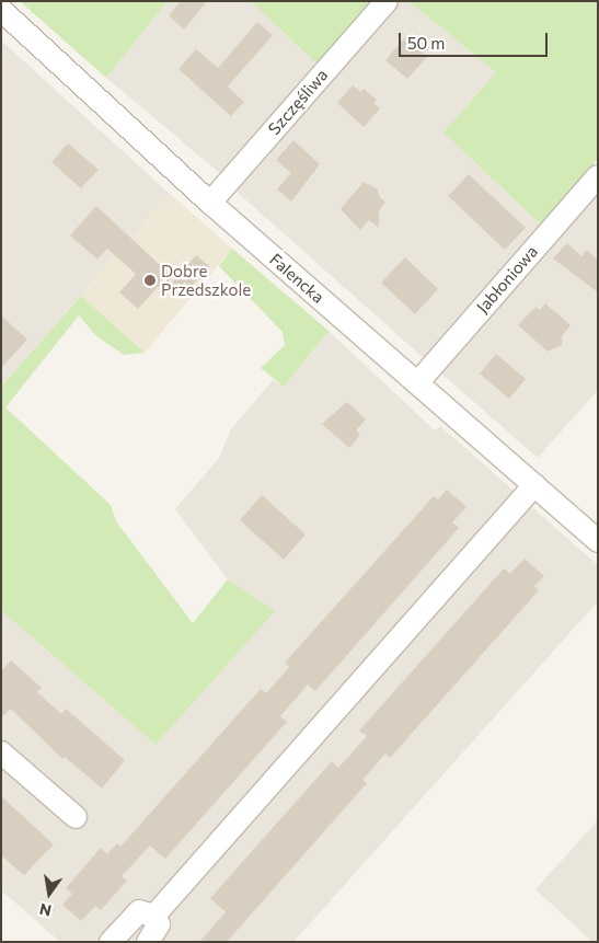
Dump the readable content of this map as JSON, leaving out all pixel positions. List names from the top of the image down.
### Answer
{
  "streets": {
    "street": ["Szczęśliwa", "Falencka", "Jabłoniowa"]
  },
  "crossings": [
    ["Szczęśliwa", "Falencka"],
    ["Falencka", "Jabłoniowa"]
  ],
  "places": ["Dobre Przedszkole"],
  "scale_bar": "50 m",
  "north": "bottom"
}
